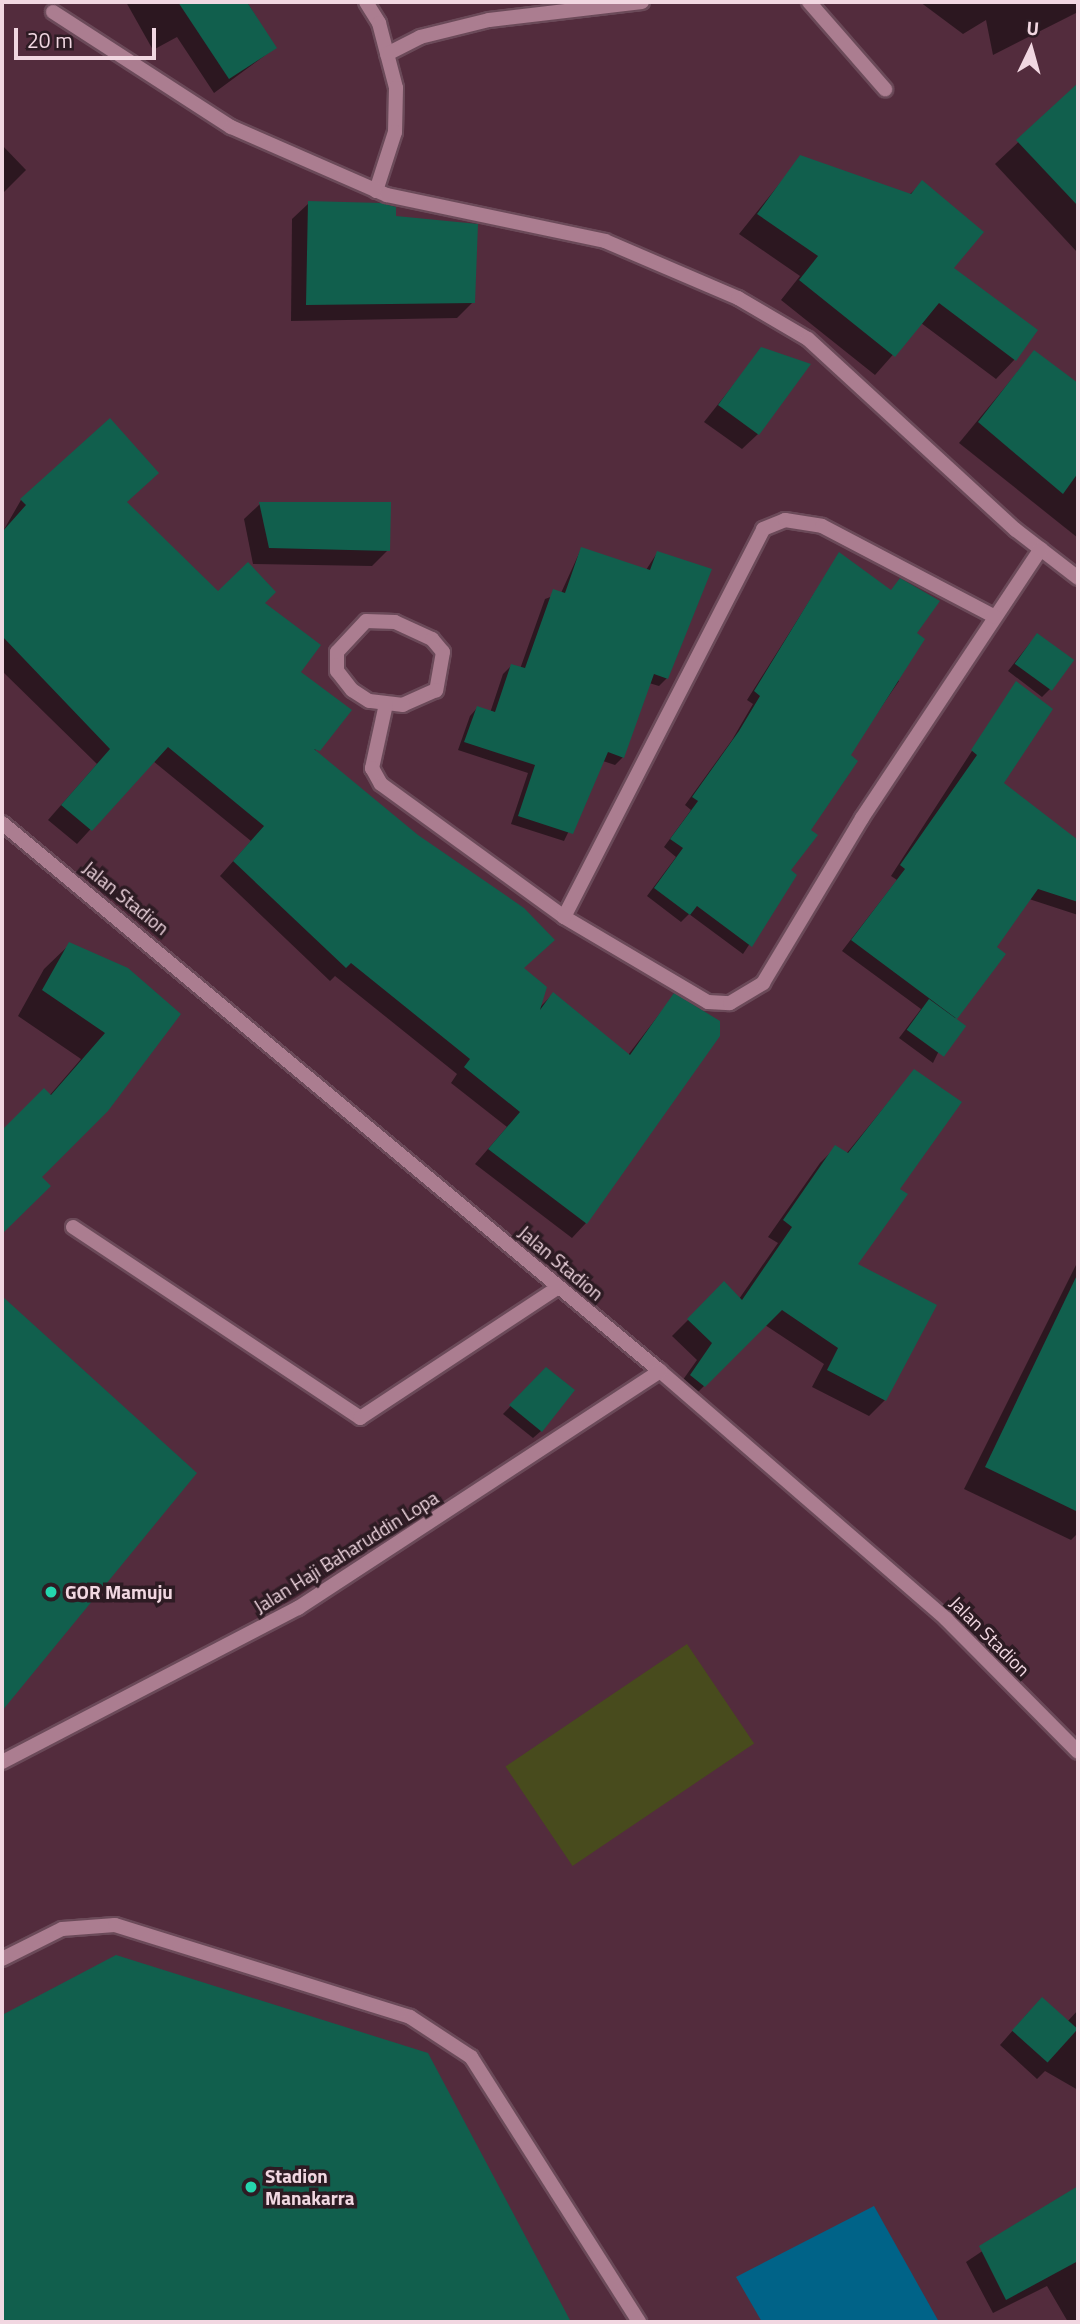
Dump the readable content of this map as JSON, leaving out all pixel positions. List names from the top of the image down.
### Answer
{
  "streets": {
    "street": ["Jalan Stadion", "Jalan Haji Baharuddin Lopa"]
  },
  "crossings": [
    ["Jalan Stadion", "Jalan Haji Baharuddin Lopa"]
  ],
  "places": ["GOR Mamuju", "Stadion Manakarra"],
  "scale_bar": "20 m",
  "north": "top"
}
